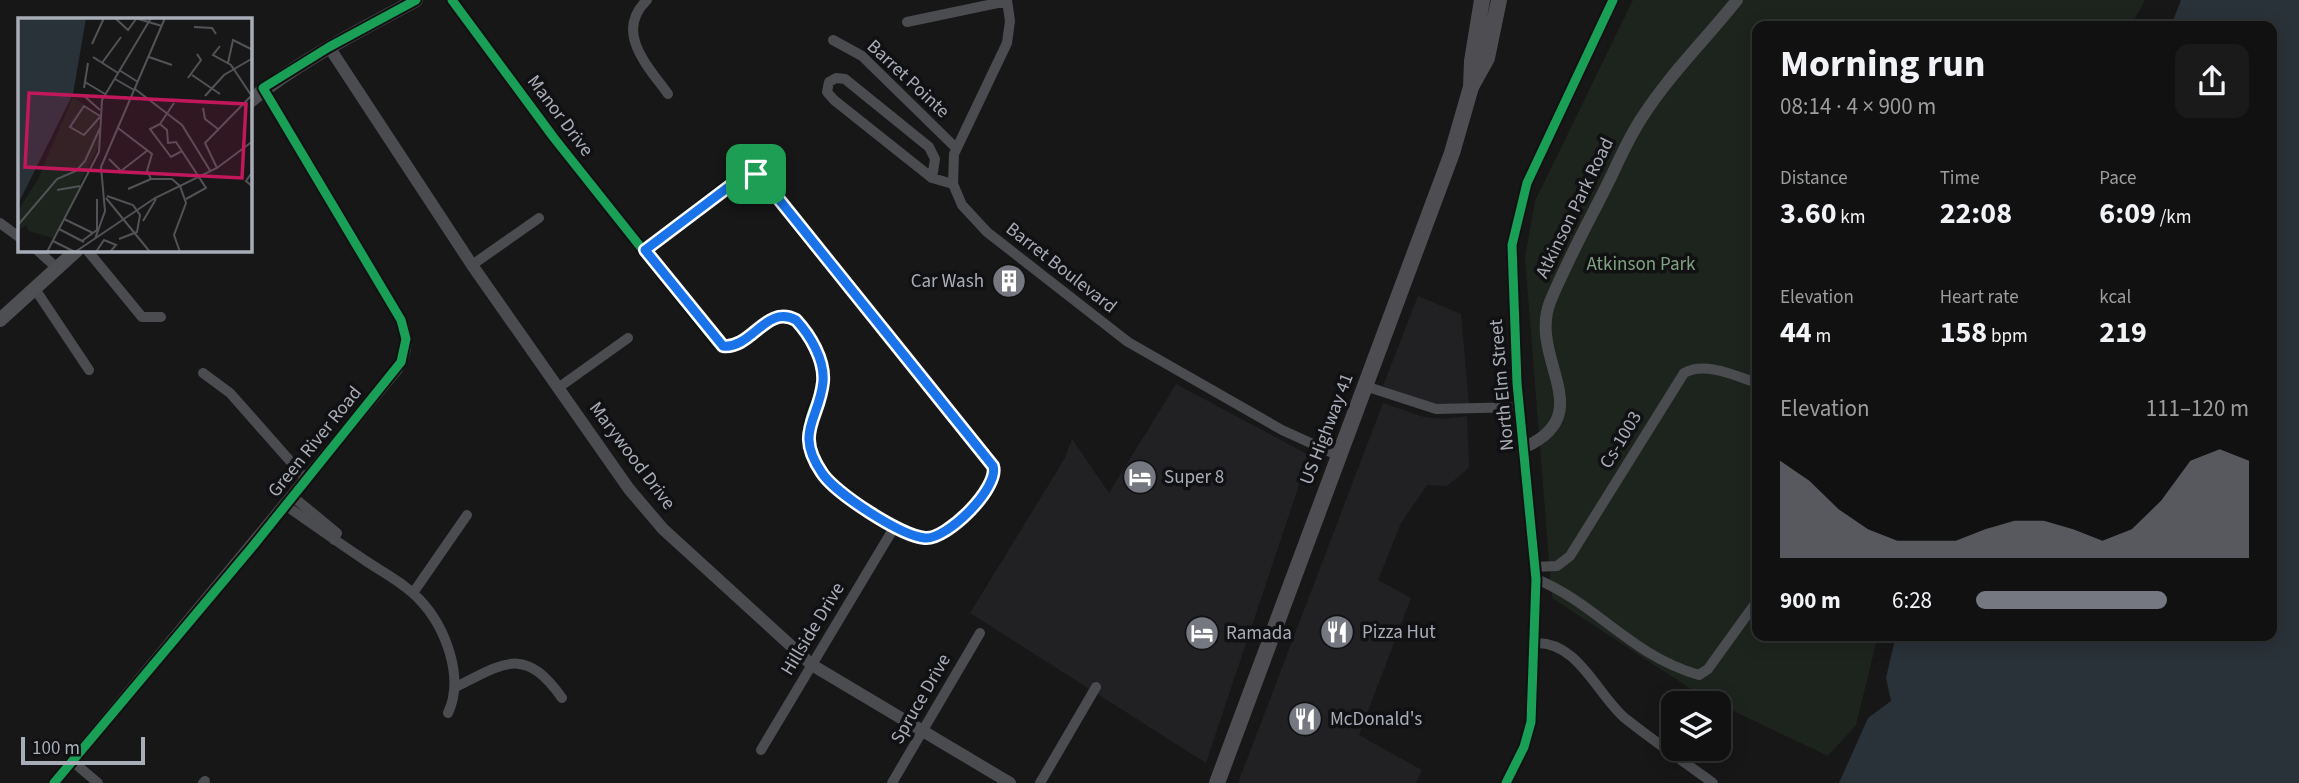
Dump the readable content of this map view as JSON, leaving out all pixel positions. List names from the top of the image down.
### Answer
{
  "streets": {
    "highway": ["US Highway 41"],
    "street": [
      "Barret Pointe",
      "Manor Drive",
      "Atkinson Park Road",
      "Barret Boulevard",
      "North Elm Street",
      "Cs-1003",
      "Green River Road",
      "Marywood Drive",
      "Hillside Drive",
      "Spruce Drive"
    ]
  },
  "crossings": [
    ["Manor Drive", "Hillside Drive"],
    ["Atkinson Park Road", "North Elm Street"],
    ["Barret Boulevard", "US Highway 41"],
    ["North Elm Street", "Cs-1003"],
    ["Marywood Drive", "Hillside Drive"],
    ["Marywood Drive", "Spruce Drive"]
  ],
  "parks": ["Atkinson Park"],
  "places": {
    "building": ["Car Wash"],
    "hotel": ["Super 8", "Ramada"],
    "restaurant": ["Pizza Hut", "McDonald's"]
  },
  "scale_bar": "100 m",
  "page": {
    "heading": ["Morning run", "08:14 · 4 × 900 m"],
    "stats": [
      ["Distance", "3.60 km"],
      ["Time", "22:08"],
      ["Pace", "6:09 /km"],
      ["Elevation", "44 m"],
      ["Heart rate", "158 bpm"],
      ["kcal", "219"]
    ],
    "chart": ["Elevation", "111–120 m"],
    "list": [
      {
        "name": "900 m",
        "note": "6:28"
      }
    ],
    "scale": "100 m"
  }
}
